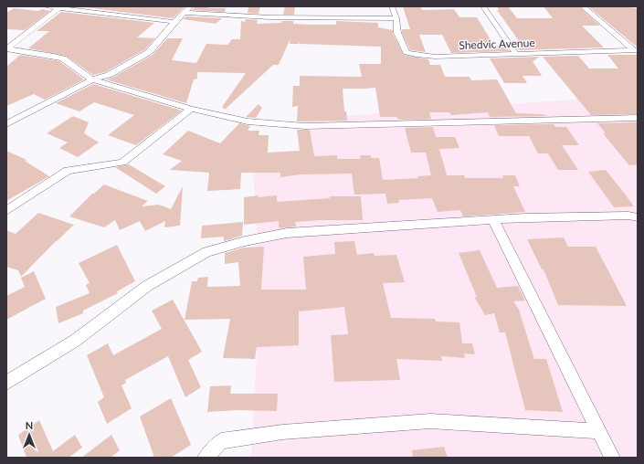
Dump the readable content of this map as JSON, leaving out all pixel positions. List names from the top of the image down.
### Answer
{
  "streets": {
    "street": ["Shedvic Avenue"]
  },
  "north": "top"
}
